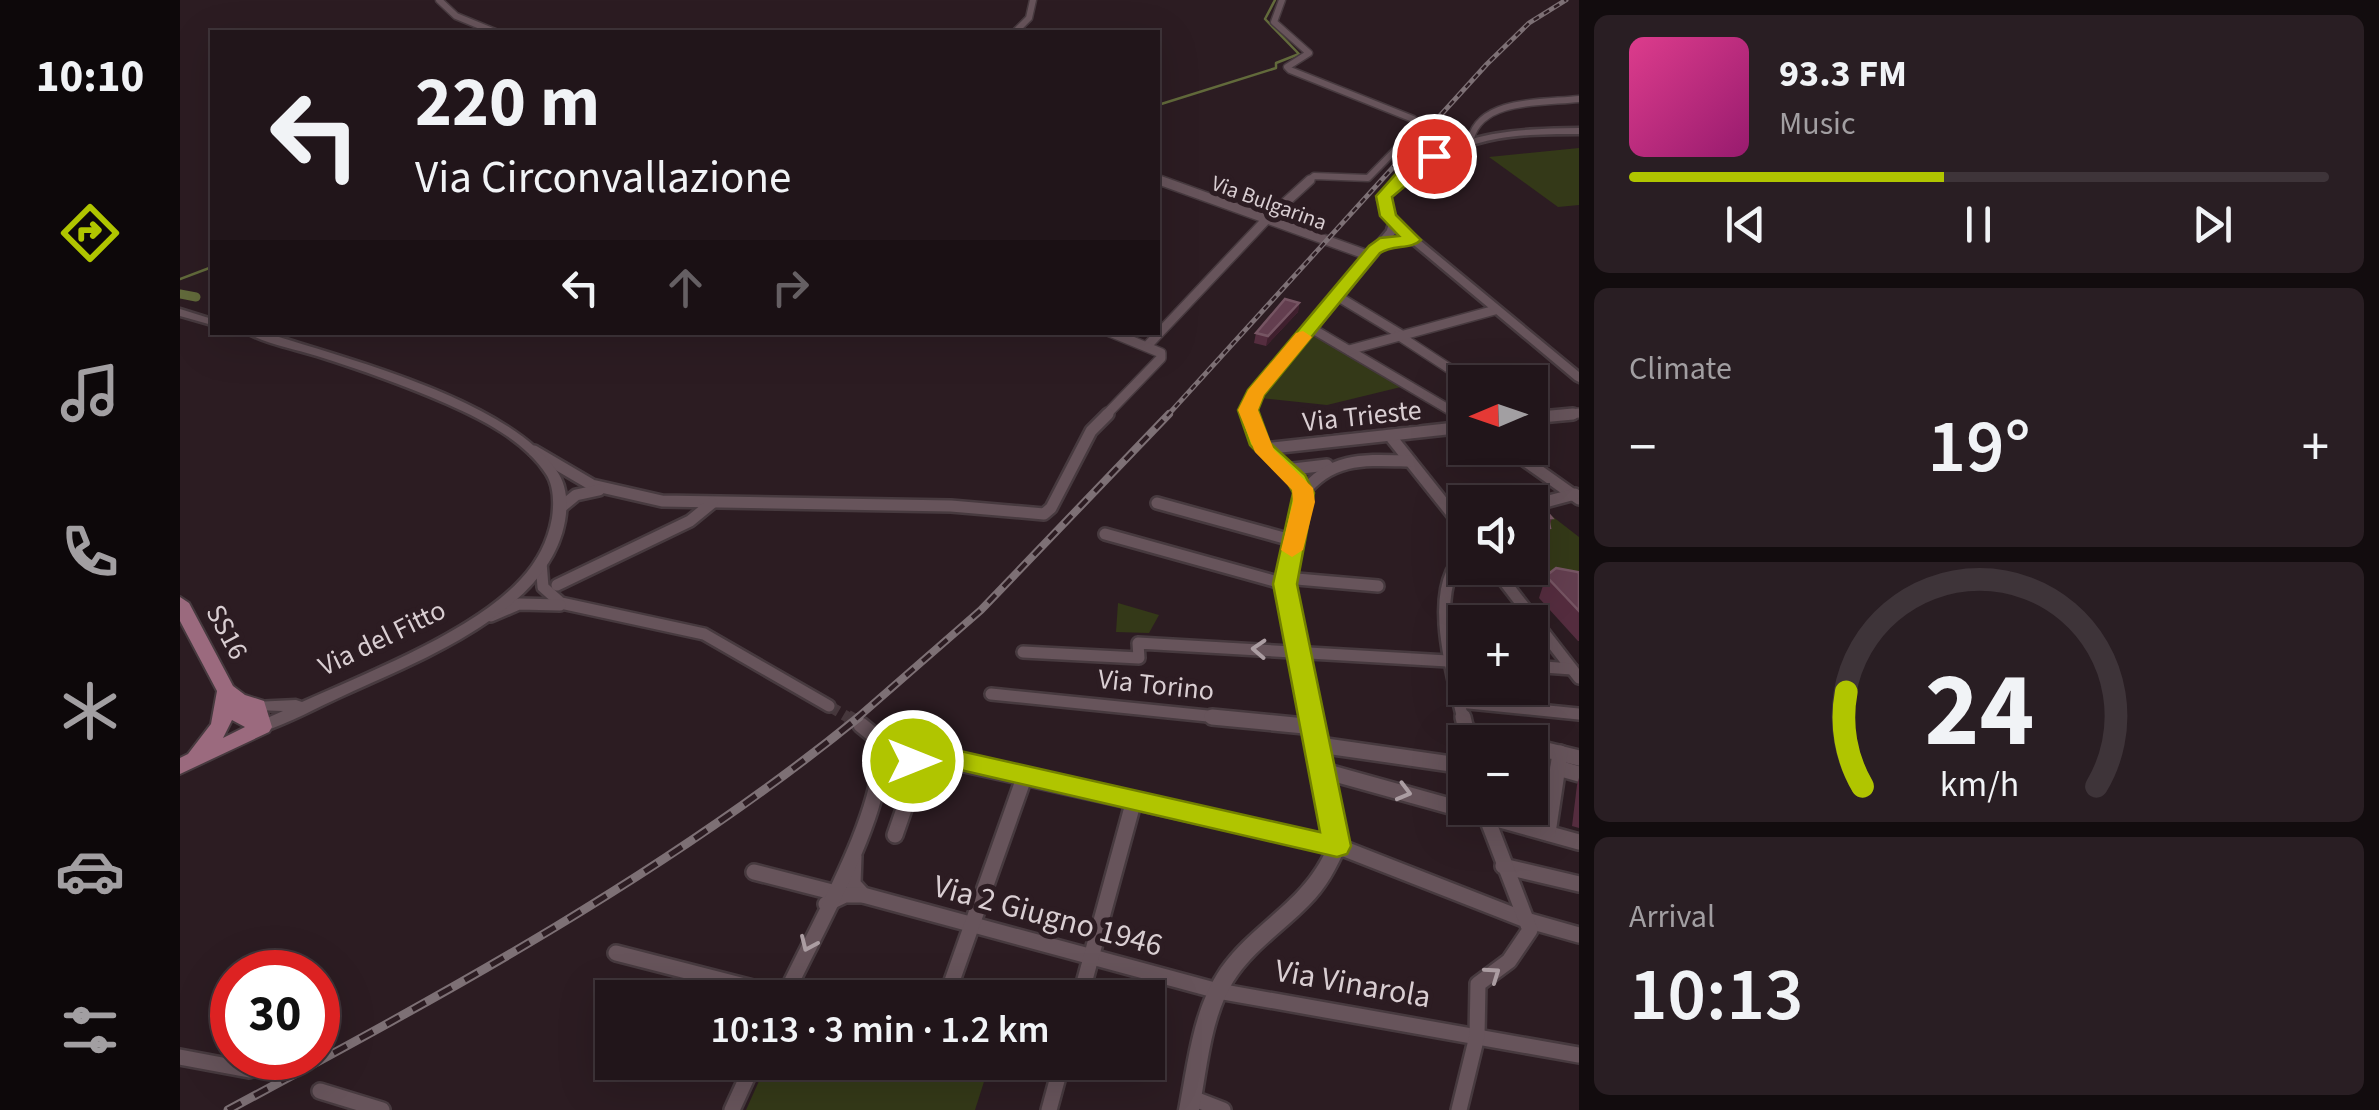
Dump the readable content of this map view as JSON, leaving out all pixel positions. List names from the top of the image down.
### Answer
{
  "streets": {
    "main road": ["SS16", "Via del Fitto"],
    "street": [
      "Via Bulgarina",
      "Via Trieste",
      "Via Torino",
      "Via 2 Giugno 1946",
      "Via Vinarola"
    ]
  },
  "crossings": [
    ["SS16", "Via del Fitto"],
    ["Via 2 Giugno 1946", "Via Vinarola"]
  ],
  "north": "left",
  "page": {
    "tabs": "10:10",
    "turn": ["220 m", "Via Circonvallazione"],
    "song": ["93.3 FM", "Music"],
    "tile": [
      "Climate",
      ["Arrival", "10:13"]
    ],
    "map_buttons": ["+", "−"],
    "heat": ["−", "19°", "+"],
    "limit": "30",
    "trip": "10:13 · 3 min · 1.2 km",
    "gauge": ["24", "km/h"]
  }
}
